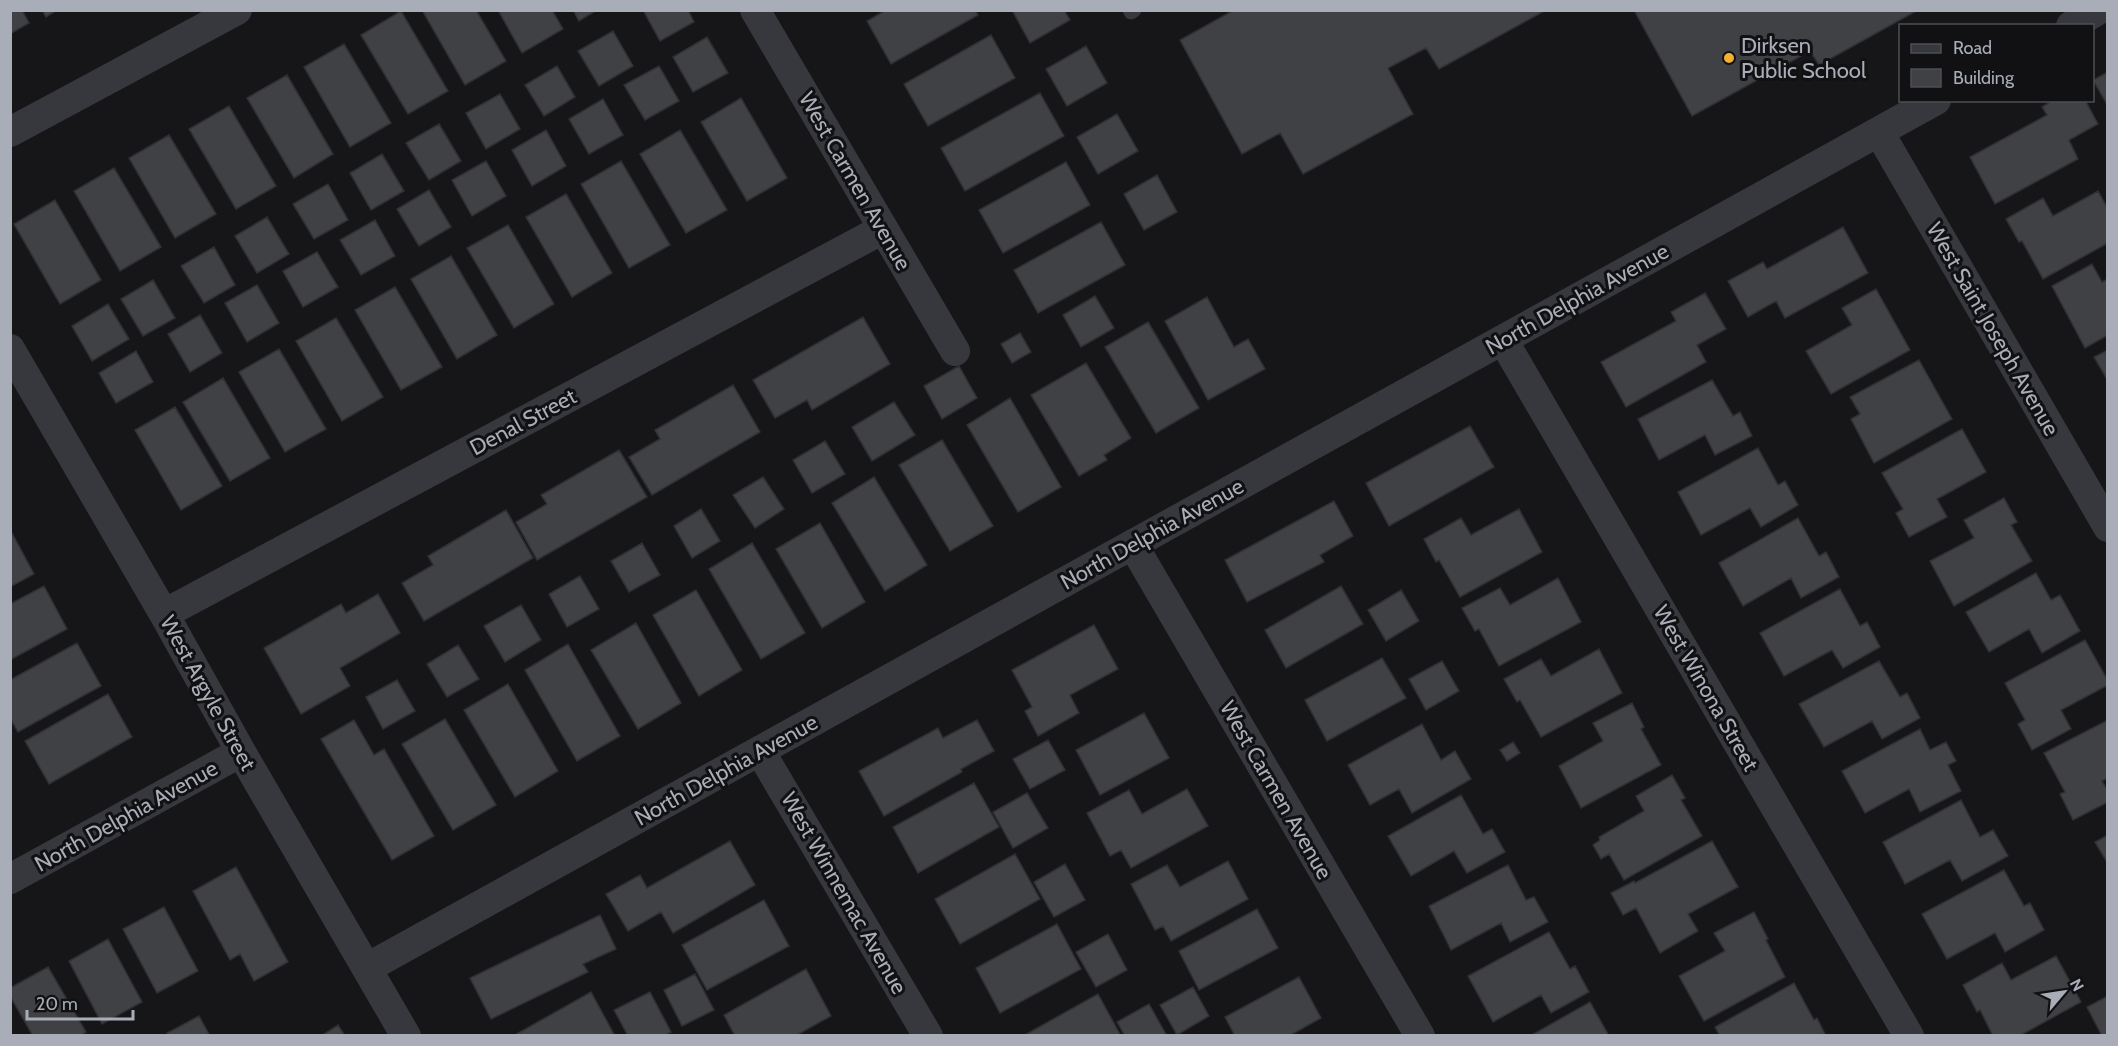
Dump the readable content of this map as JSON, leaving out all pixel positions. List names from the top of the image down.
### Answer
{
  "streets": {
    "street": [
      "West Carmen Avenue",
      "North Delphia Avenue",
      "West Saint Joseph Avenue",
      "Denal Street",
      "West Winona Street",
      "West Argyle Street",
      "West Winnemac Avenue"
    ]
  },
  "crossings": [
    ["West Carmen Avenue", "North Delphia Avenue"],
    ["West Carmen Avenue", "Denal Street"],
    ["North Delphia Avenue", "West Saint Joseph Avenue"],
    ["North Delphia Avenue", "West Winona Street"],
    ["North Delphia Avenue", "West Argyle Street"],
    ["North Delphia Avenue", "West Winnemac Avenue"],
    ["Denal Street", "West Argyle Street"]
  ],
  "places": ["Dirksen Public School"],
  "legend": ["Road", "Building"],
  "scale_bar": "20 m",
  "north": "top right"
}
